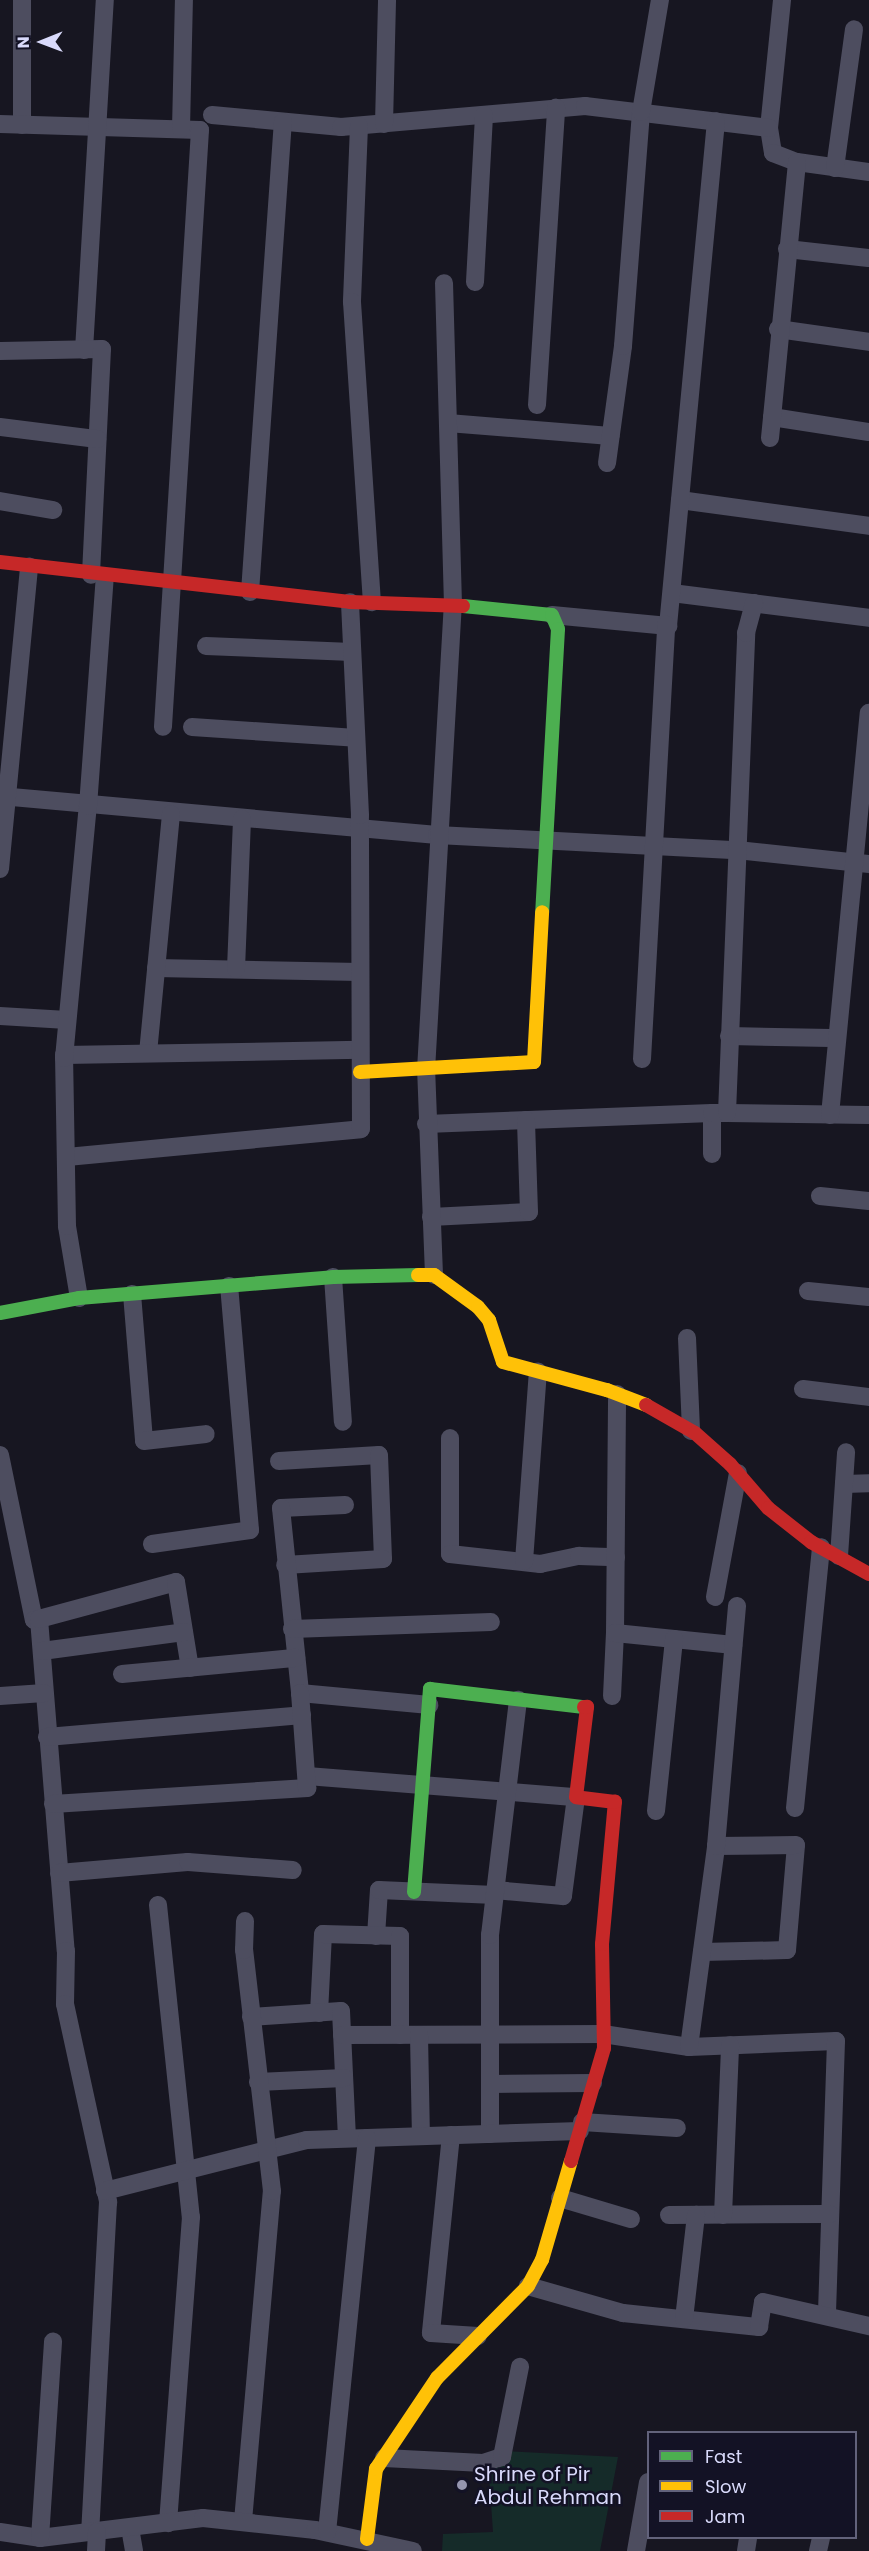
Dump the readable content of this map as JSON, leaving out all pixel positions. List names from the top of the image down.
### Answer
{
  "places": ["Shrine of Pir Abdul Rehman"],
  "legend": ["Fast", "Slow", "Jam"],
  "north": "left"
}
